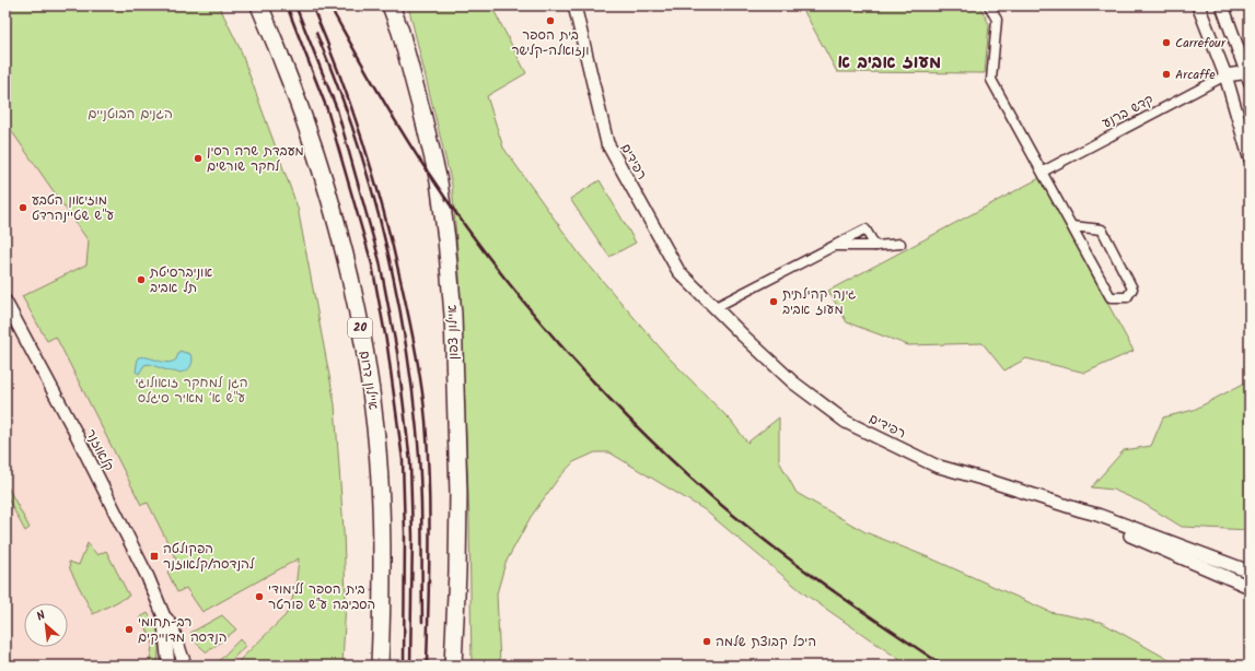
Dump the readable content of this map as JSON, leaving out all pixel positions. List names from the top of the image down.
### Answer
{
  "streets": {
    "highway": ["20", "איילון צפון", "איילון דרום"],
    "street": ["קדש ברנע", "רפידים", "קלאוזנר"]
  },
  "districts": ["מעוז אביב א"],
  "parks": ["הגנים הבוטניים", "הגן למחקר זואולוגי ע\"ש א׳ מאיר סיגלס"],
  "places": {
    "other": [
      "בית הספר ונזואלה-קלישר",
      "Carrefour",
      "Arcaffe",
      "מעבדת שרה רסין לחקר שורשים",
      "מוזיאון הטבע ע\"ש שטיינהרדט",
      "אוניברסיטת תל אביב",
      "גינה קהילתית מעוז אביב",
      "בית הספר ללימודי הסביבה ע''ש פורטר",
      "רב-תחומי הנדסה מדוייקים",
      "היכל קבוצת שלמה"
    ],
    "transit": ["הפקולטה להנדסה/קלאוזנר"]
  },
  "north": "top left"
}
